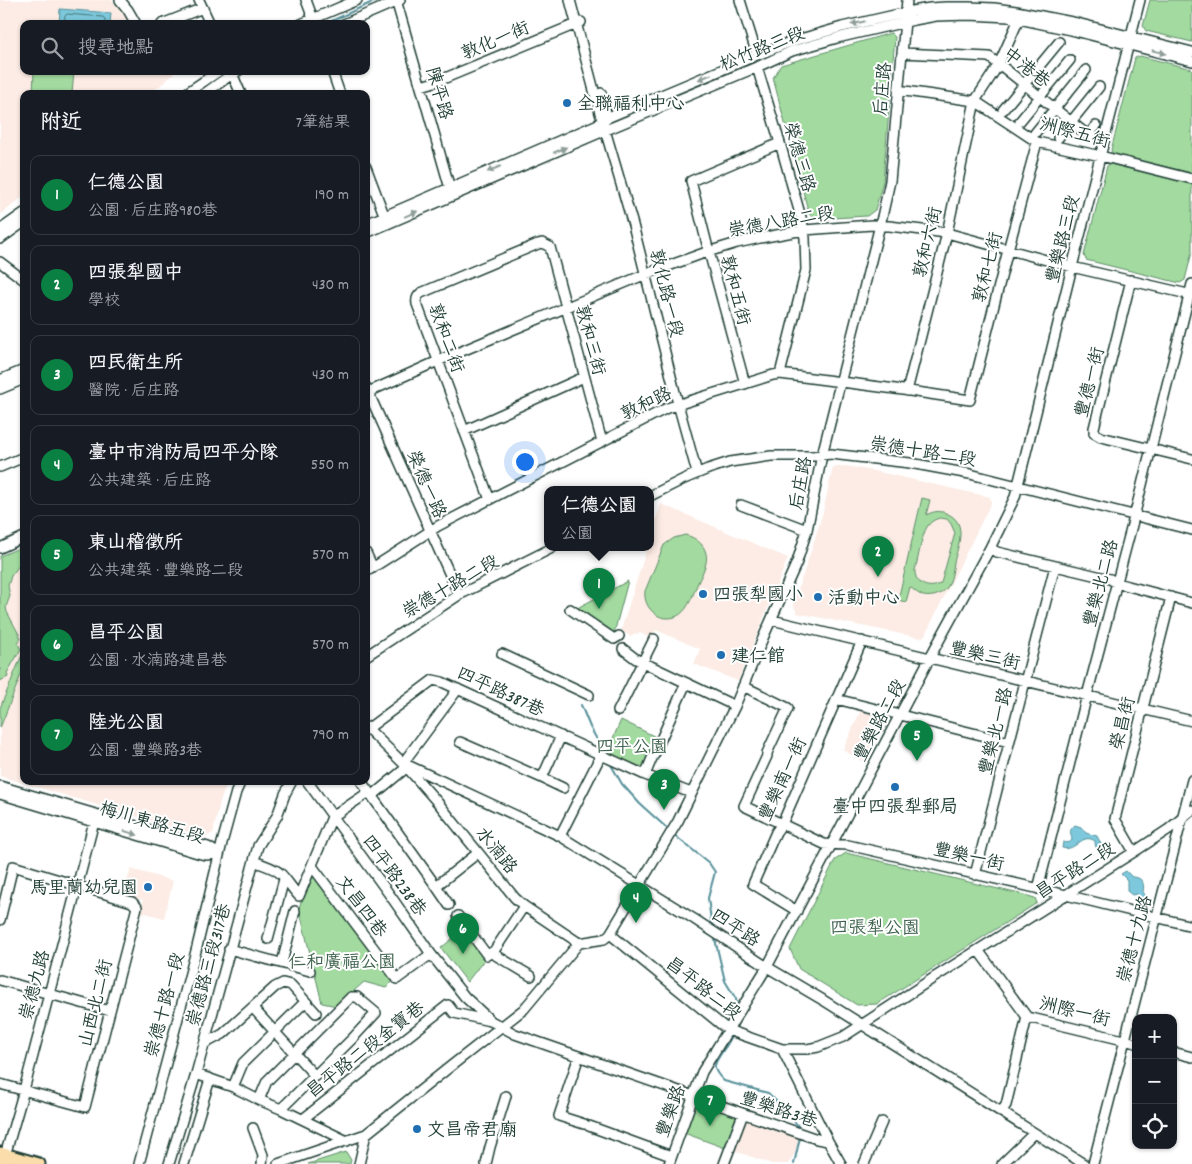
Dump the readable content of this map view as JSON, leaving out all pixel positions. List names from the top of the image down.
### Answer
{
  "streets": {
    "street": [
      "敦化一街",
      "松竹路三段",
      "中港巷",
      "后庄路",
      "陳平路",
      "洲際五街",
      "榮德三路",
      "崇德八路二段",
      "豐樂路三段",
      "敦和六街",
      "敦和七街",
      "敦和五街",
      "敦化路一段",
      "敦和二街",
      "敦和三街",
      "豐德一街",
      "敦和路",
      "崇德十路二段",
      "榮德一路",
      "豐樂北二路",
      "豐樂三街",
      "四平路387巷",
      "豐樂路二段",
      "榮昌街",
      "豐樂北一路",
      "豐樂南一街",
      "梅川東路五段",
      "水湳路",
      "豐樂一街",
      "昌平路二段",
      "四平路238巷",
      "文昌四巷",
      "四平路",
      "崇德十九路",
      "崇德路三段317巷",
      "崇德九路",
      "山西北二街",
      "崇德十路一段",
      "洲際一街",
      "昌平路二段金寶巷",
      "豐樂路3巷",
      "豐樂路"
    ]
  },
  "crossings": [
    ["敦化一街", "陳平路"],
    ["敦化一街", "敦化路一段"],
    ["松竹路三段", "后庄路"],
    ["松竹路三段", "陳平路"],
    ["松竹路三段", "榮德三路"],
    ["松竹路三段", "豐樂路三段"],
    ["松竹路三段", "敦化路一段"],
    ["中港巷", "后庄路"],
    ["后庄路", "洲際五街"],
    ["后庄路", "崇德八路二段"],
    ["后庄路", "敦和路"],
    ["后庄路", "崇德十路二段"],
    ["后庄路", "豐樂三街"],
    ["后庄路", "四平路387巷"],
    ["后庄路", "豐樂一街"],
    ["后庄路", "昌平路二段"],
    ["后庄路", "四平路"],
    ["洲際五街", "豐樂路三段"],
    ["洲際五街", "敦和六街"],
    ["洲際五街", "敦和七街"],
    ["榮德三路", "崇德八路二段"],
    ["榮德三路", "敦和五街"],
    ["榮德三路", "敦和路"],
    ["崇德八路二段", "豐樂路三段"],
    ["崇德八路二段", "敦和六街"],
    ["崇德八路二段", "敦和七街"],
    ["崇德八路二段", "敦和五街"],
    ["崇德八路二段", "敦化路一段"],
    ["崇德八路二段", "敦和二街"],
    ["崇德八路二段", "敦和三街"],
    ["崇德八路二段", "豐德一街"],
    ["崇德八路二段", "豐樂北二路"],
    ["豐樂路三段", "崇德十路二段"],
    ["豐樂路三段", "豐樂路二段"],
    ["敦和六街", "敦和路"],
    ["敦和七街", "敦和路"],
    ["敦和五街", "敦和路"],
    ["敦化路一段", "敦和路"],
    ["敦化路一段", "崇德十路二段"],
    ["敦和二街", "敦和三街"],
    ["敦和二街", "敦和路"],
    ["敦和三街", "敦和路"],
    ["豐德一街", "豐樂北二路"],
    ["敦和路", "榮德一路"],
    ["崇德十路二段", "榮德一路"],
    ["崇德十路二段", "豐樂北二路"],
    ["崇德十路二段", "豐樂路二段"],
    ["豐樂北二路", "豐樂三街"],
    ["豐樂北二路", "豐樂一街"],
    ["豐樂三街", "豐樂路二段"],
    ["豐樂三街", "榮昌街"],
    ["豐樂三街", "豐樂北一路"],
    ["豐樂三街", "豐樂南一街"],
    ["豐樂路二段", "豐樂南一街"],
    ["豐樂路二段", "豐樂一街"],
    ["豐樂路二段", "四平路"],
    ["豐樂路二段", "豐樂路"],
    ["榮昌街", "昌平路二段"],
    ["豐樂北一路", "豐樂一街"],
    ["豐樂南一街", "豐樂一街"],
    ["梅川東路五段", "崇德九路"],
    ["梅川東路五段", "崇德十路一段"],
    ["水湳路", "四平路"],
    ["豐樂一街", "昌平路二段"],
    ["豐樂一街", "崇德十九路"],
    ["昌平路二段", "四平路"],
    ["昌平路二段", "崇德十九路"],
    ["昌平路二段", "洲際一街"],
    ["昌平路二段", "豐樂路"],
    ["四平路238巷", "文昌四巷"],
    ["四平路238巷", "昌平路二段金寶巷"],
    ["四平路238巷", "豐樂路3巷"],
    ["四平路", "豐樂路"],
    ["崇德十九路", "洲際一街"],
    ["崇德九路", "山西北二街"],
    ["豐樂路3巷", "豐樂路"]
  ],
  "parks": ["四平公園", "四張犁公園", "仁和廣福公園"],
  "places": [
    "全聯福利中心",
    "四張犁國小",
    "活動中心",
    "建仁館",
    "臺中四張犁郵局",
    "馬里蘭幼兒園",
    "文昌帝君廟"
  ],
  "page": {
    "search": "搜尋地點",
    "heading": ["附近", "7筆結果"],
    "list": [
      {
        "mark": "1",
        "name": "仁德公園",
        "note": "公園 · 后庄路980巷",
        "value": "190 m"
      },
      {
        "mark": "2",
        "name": "四張犁國中",
        "note": "學校",
        "value": "430 m"
      },
      {
        "mark": "3",
        "name": "四民衛生所",
        "note": "醫院 · 后庄路",
        "value": "430 m"
      },
      {
        "mark": "4",
        "name": "臺中市消防局四平分隊",
        "note": "公共建築 · 后庄路",
        "value": "550 m"
      },
      {
        "mark": "5",
        "name": "東山稽徵所",
        "note": "公共建築 · 豐樂路二段",
        "value": "570 m"
      },
      {
        "mark": "6",
        "name": "昌平公園",
        "note": "公園 · 水湳路建昌巷",
        "value": "570 m"
      },
      {
        "mark": "7",
        "name": "陸光公園",
        "note": "公園 · 豐樂路3巷",
        "value": "790 m"
      }
    ],
    "popup": ["仁德公園", "公園"],
    "pins": [
      "2",
      "1",
      "5",
      "3",
      "4",
      "6",
      "7"
    ],
    "map_buttons": ["+", "−"]
  }
}
